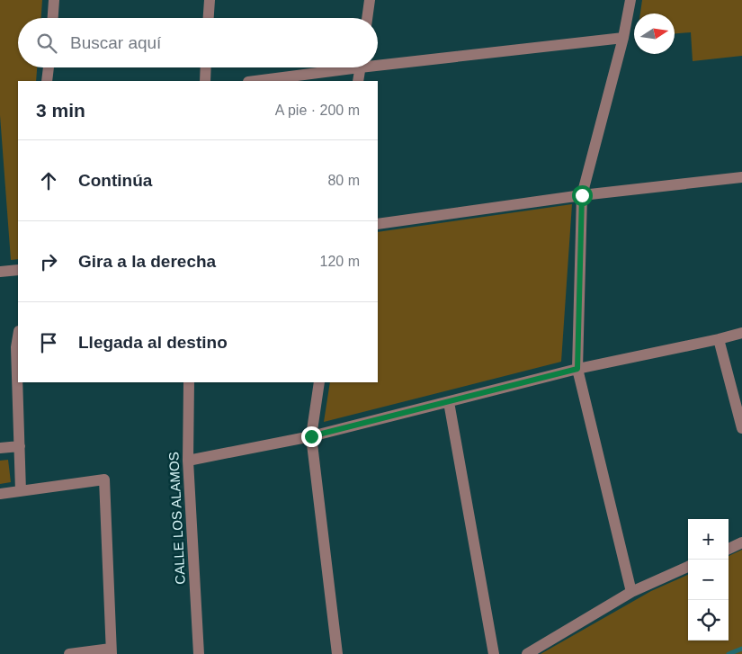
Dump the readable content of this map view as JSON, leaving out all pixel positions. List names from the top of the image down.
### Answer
{
  "streets": {
    "street": ["CALLE LOS ALAMOS"]
  },
  "north": "right",
  "page": {
    "search": "Buscar aquí",
    "heading": ["3 min", "A pie · 200 m"],
    "list": [
      ["Continúa", "80 m"],
      ["Gira a la derecha", "120 m"],
      "Llegada al destino"
    ],
    "map_buttons": ["+", "−"]
  }
}
